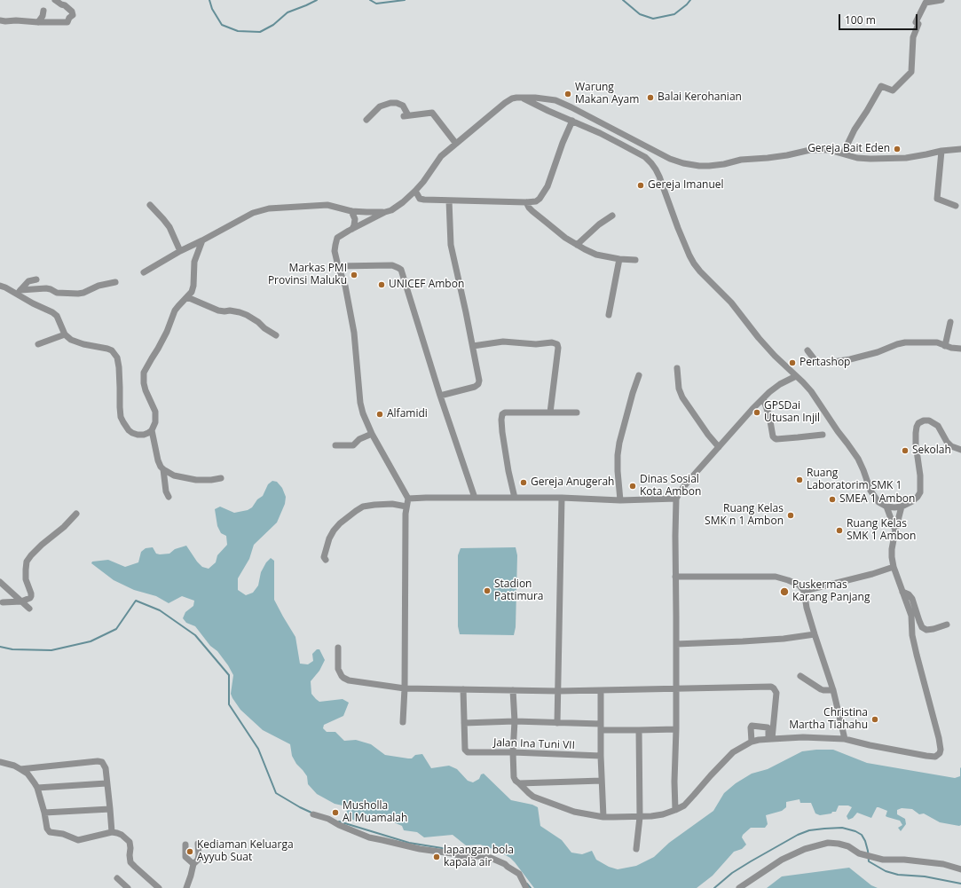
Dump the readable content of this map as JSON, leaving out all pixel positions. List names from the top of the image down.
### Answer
{
  "streets": {
    "street": ["Jalan Ina Tuni VII"]
  },
  "places": [
    "Warung Makan Ayam",
    "Balai Kerohanian",
    "Gereja Bait Eden",
    "Gereja Imanuel",
    "Markas PMI Provinsi Maluku",
    "UNICEF Ambon",
    "Pertashop",
    "GPSDai Utusan Injil",
    "Alfamidi",
    "Sekolah",
    "Ruang Laboratorim SMK 1",
    "Gereja Anugerah",
    "Dinas Sosial Kota Ambon",
    "SMEA 1 Ambon",
    "Ruang Kelas SMK n 1 Ambon",
    "Ruang Kelas SMK 1 Ambon",
    "Stadion Pattimura",
    "Puskermas Karang Panjang",
    "Christina Martha Tiahahu",
    "Musholla Al Muamalah",
    "Kediaman Keluarga Ayyub Suat",
    "lapangan bola kapala air"
  ],
  "scale_bar": "100 m"
}
